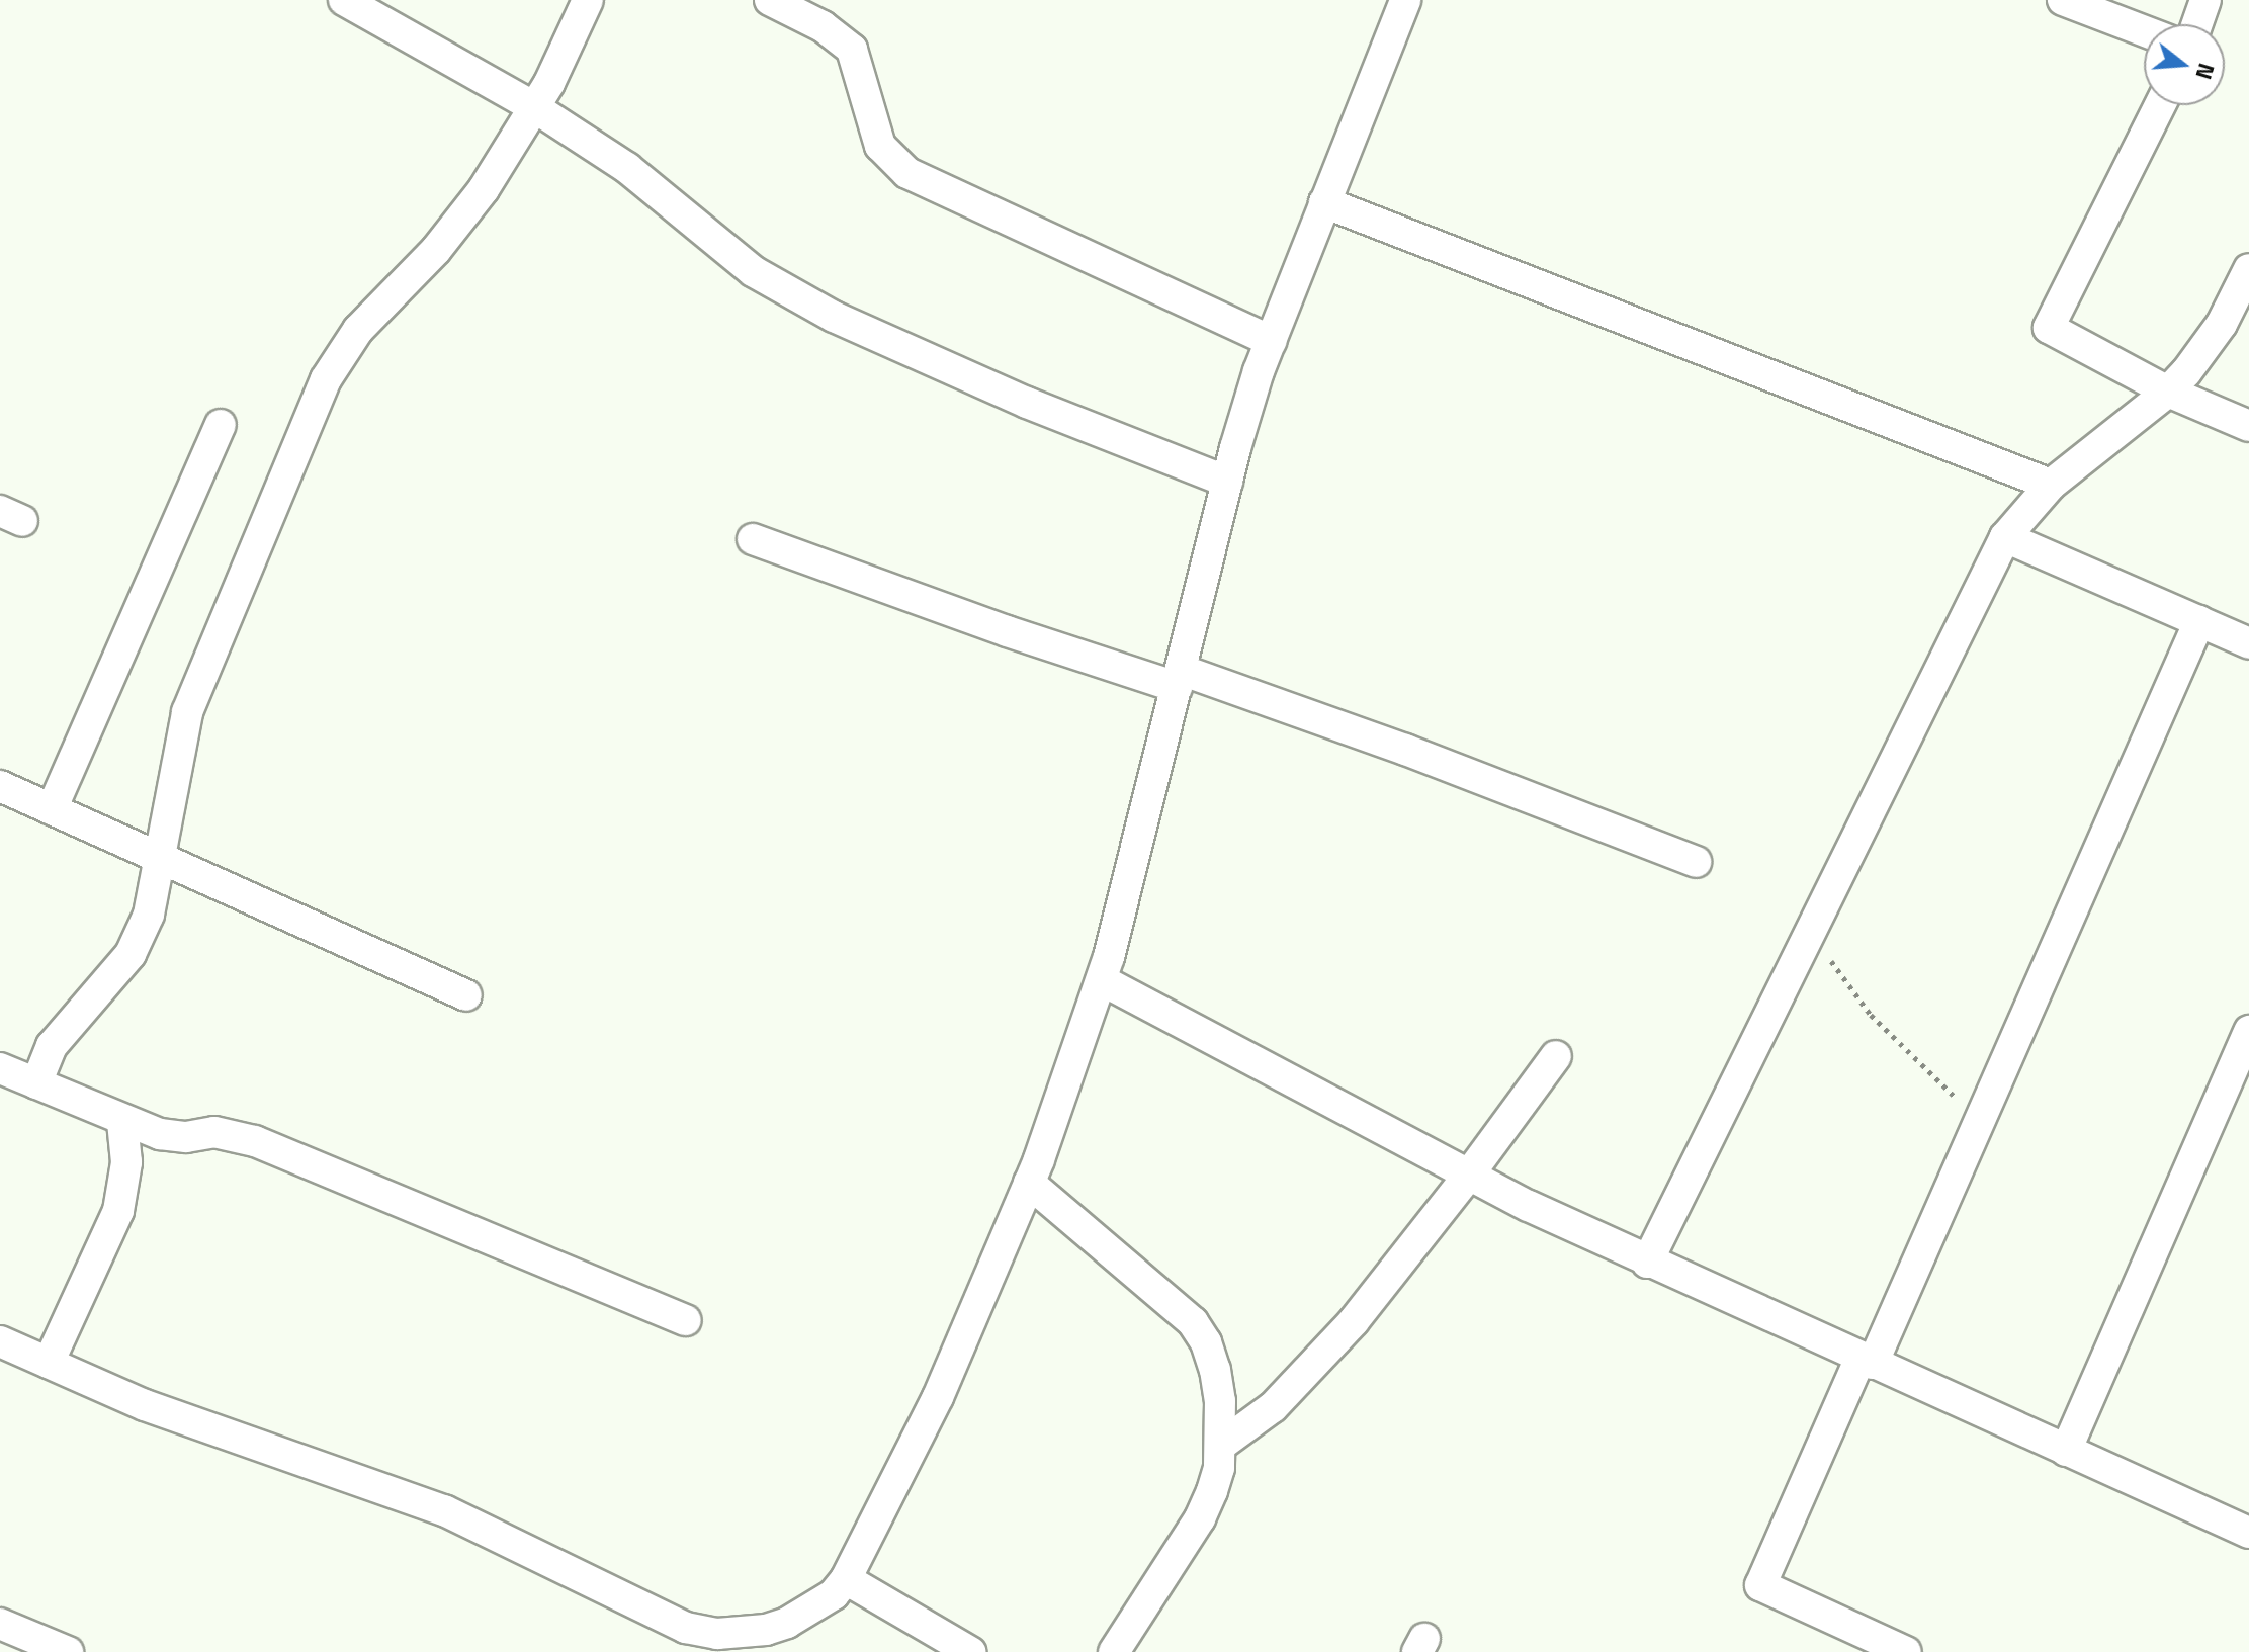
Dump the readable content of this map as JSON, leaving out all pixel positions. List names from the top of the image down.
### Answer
{
  "north": "right"
}
